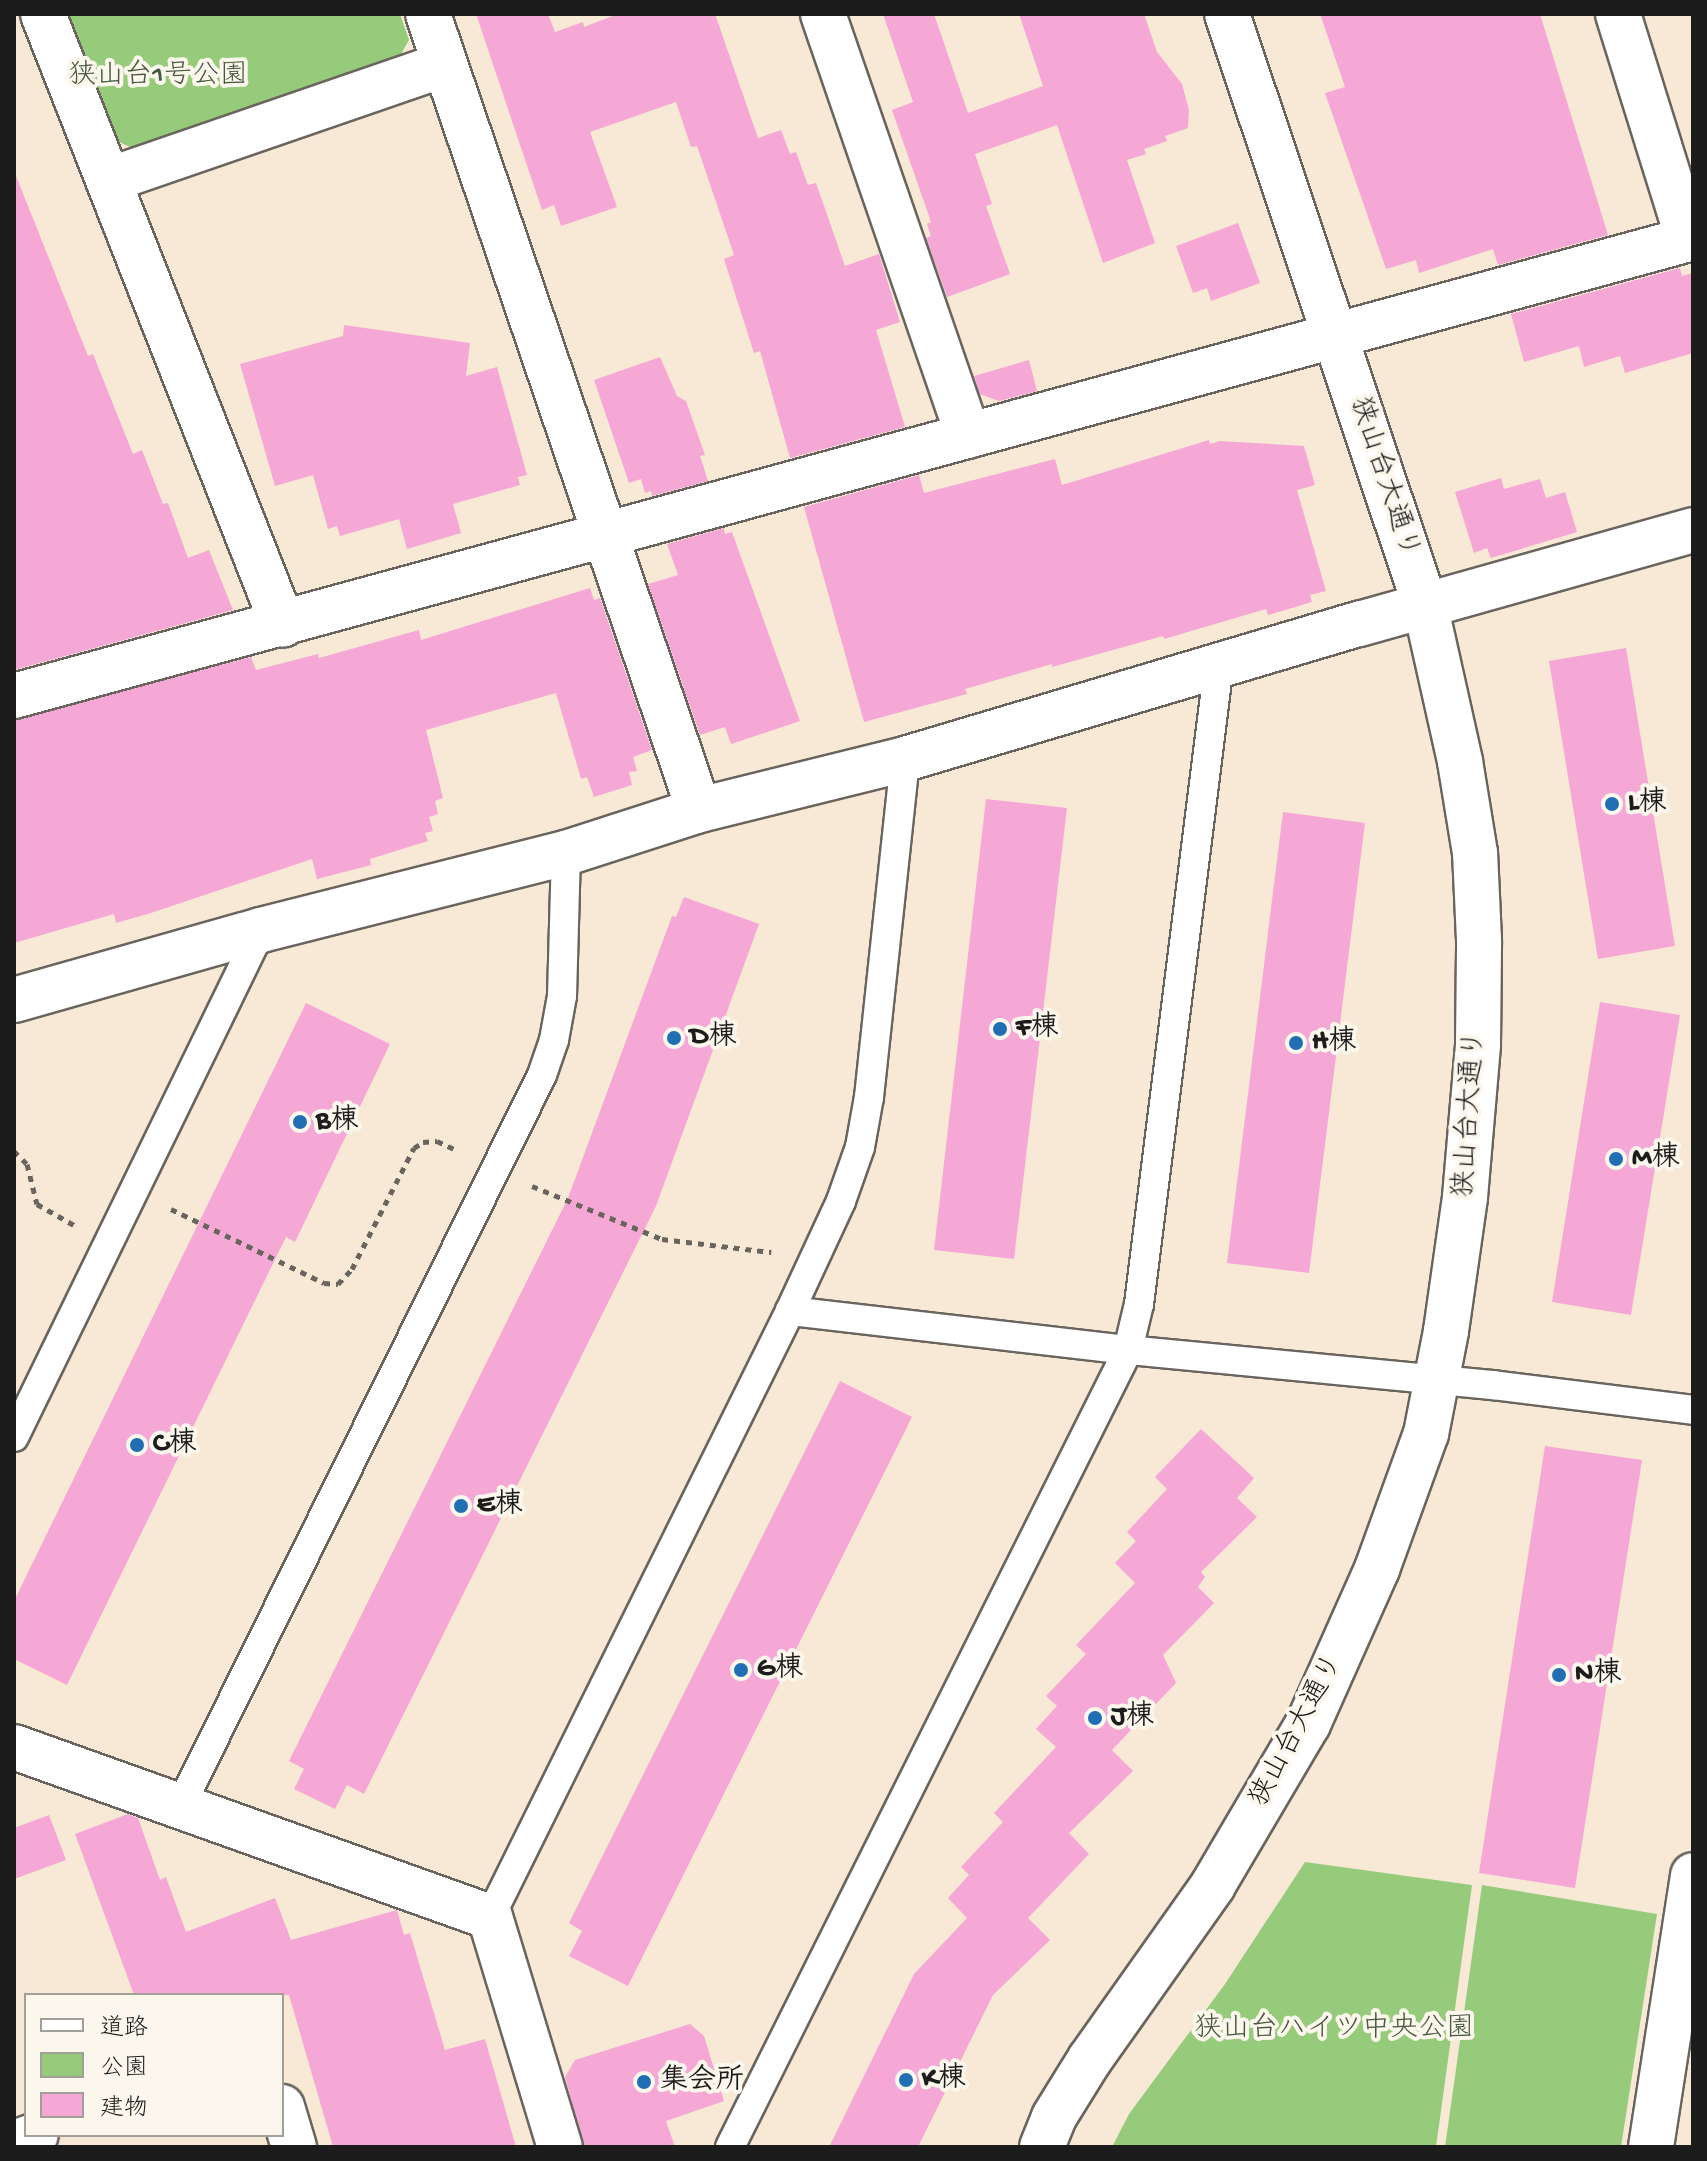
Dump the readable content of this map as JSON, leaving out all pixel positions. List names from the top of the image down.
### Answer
{
  "streets": {
    "street": ["狭山台大通り"]
  },
  "parks": ["狭山台1号公園", "狭山台ハイツ中央公園"],
  "places": [
    "L棟",
    "F棟",
    "D棟",
    "H棟",
    "B棟",
    "M棟",
    "C棟",
    "E棟",
    "G棟",
    "N棟",
    "J棟",
    "K棟",
    "集会所"
  ],
  "legend": ["道路", "公園", "建物"]
}
